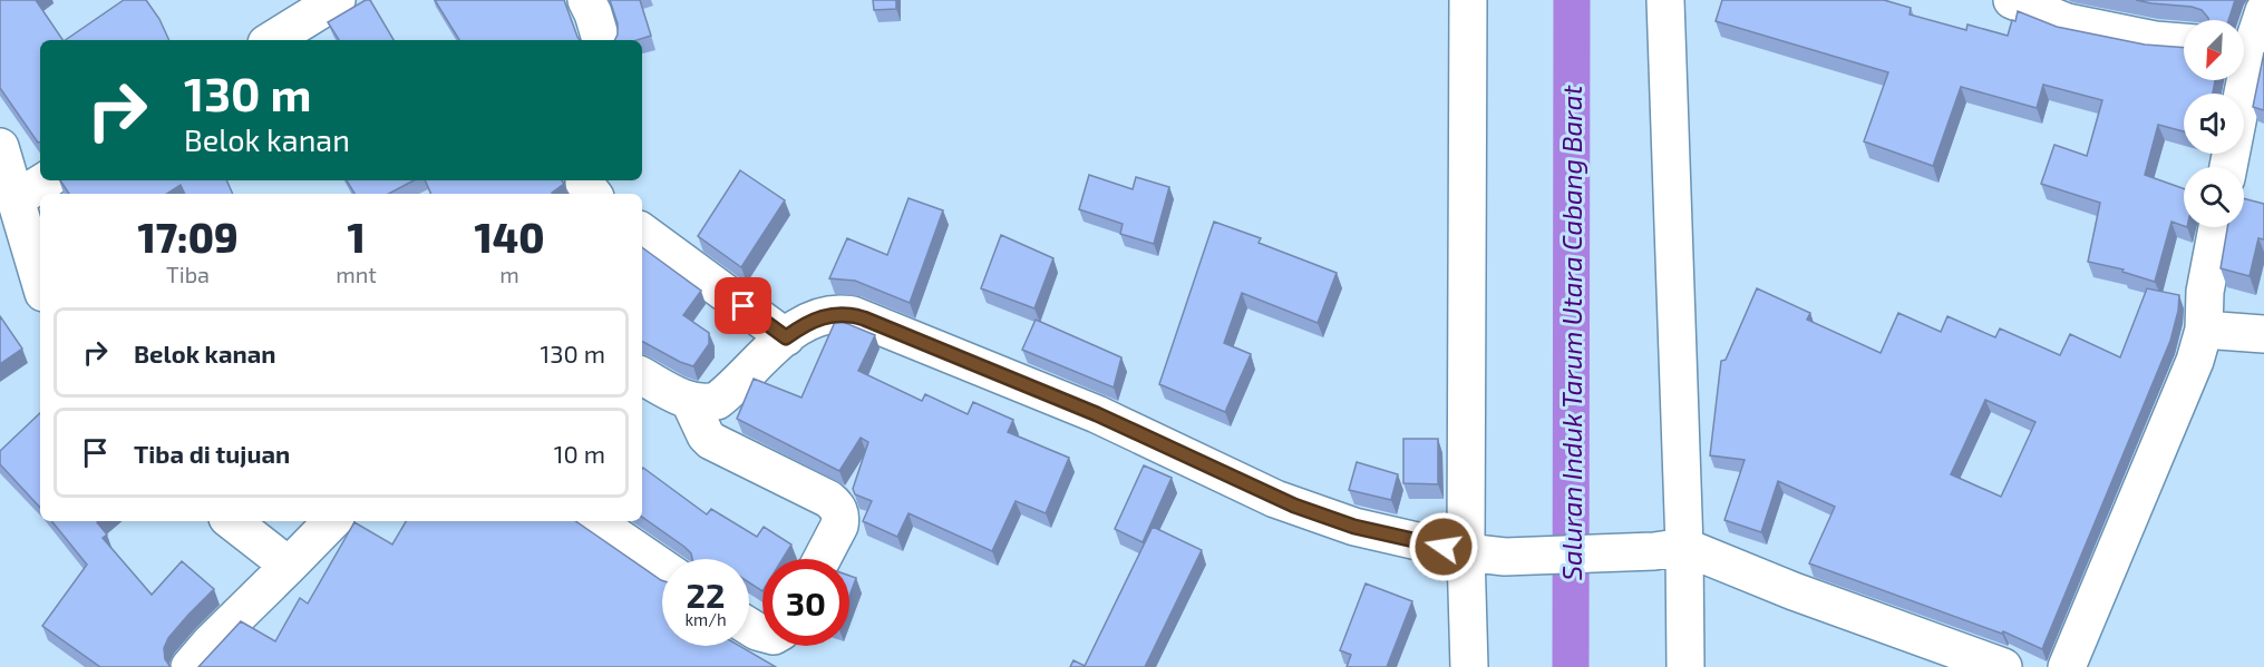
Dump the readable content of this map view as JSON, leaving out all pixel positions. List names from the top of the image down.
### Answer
{
  "water": ["Saluran Induk Tarum Utara Cabang Barat"],
  "north": "bottom left",
  "page": {
    "turn": ["130 m", "Belok kanan"],
    "eta": [
      "17:09",
      "Tiba",
      "1",
      "mnt",
      "140",
      "m"
    ],
    "list": [
      {
        "name": "Belok kanan",
        "value": "130 m"
      },
      {
        "name": "Tiba di tujuan",
        "value": "10 m"
      }
    ],
    "speed": "22 km/h",
    "limit": "30"
  }
}
